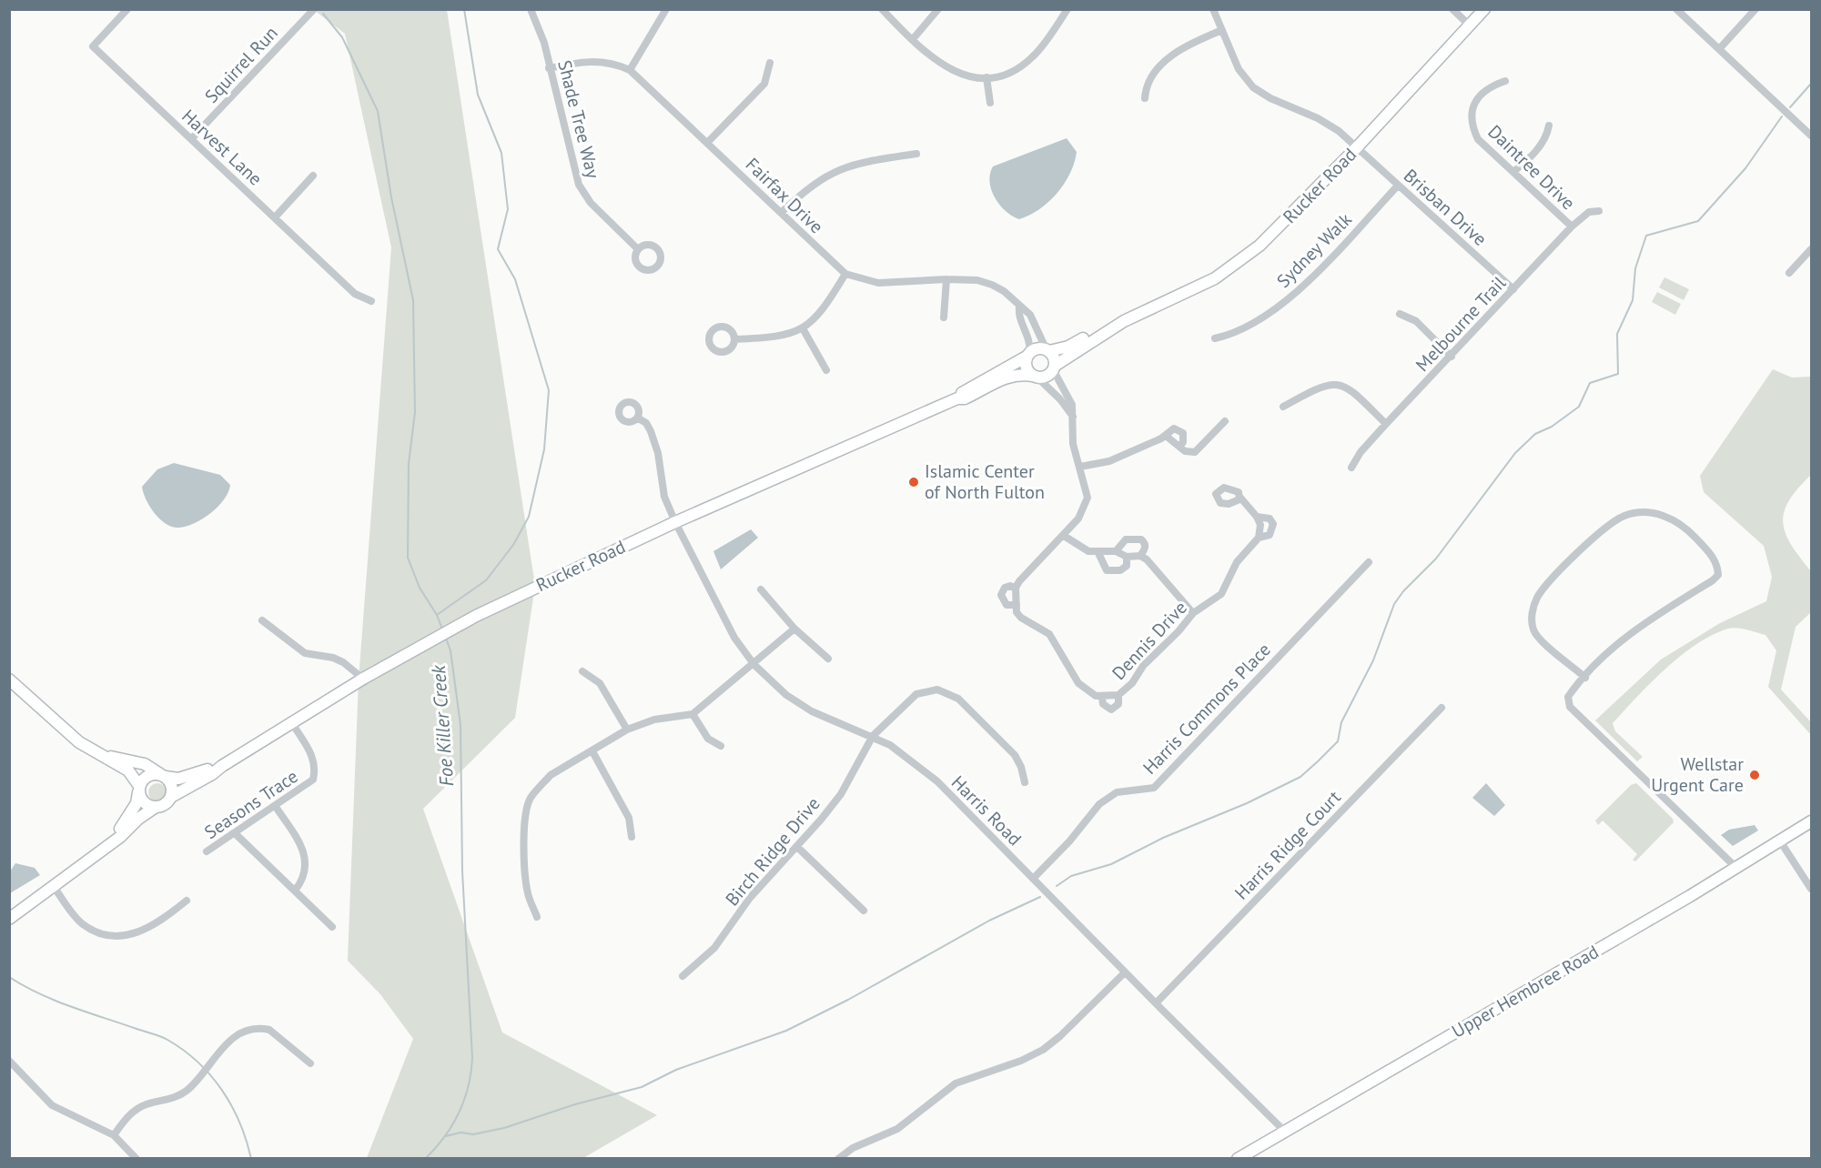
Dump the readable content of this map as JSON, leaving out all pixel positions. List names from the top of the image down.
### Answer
{
  "streets": {
    "main road": ["Rucker Road", "Upper Hembree Road"],
    "street": [
      "Squirrel Run",
      "Shade Tree Way",
      "Harvest Lane",
      "Daintree Drive",
      "Fairfax Drive",
      "Brisban Drive",
      "Sydney Walk",
      "Melbourne Trail",
      "Dennis Drive",
      "Harris Commons Place",
      "Seasons Trace",
      "Harris Road",
      "Harris Ridge Court",
      "Birch Ridge Drive"
    ]
  },
  "crossings": [
    ["Squirrel Run", "Harvest Lane"],
    ["Shade Tree Way", "Fairfax Drive"],
    ["Daintree Drive", "Melbourne Trail"],
    ["Rucker Road", "Fairfax Drive"],
    ["Rucker Road", "Brisban Drive"],
    ["Rucker Road", "Seasons Trace"],
    ["Rucker Road", "Harris Road"],
    ["Brisban Drive", "Sydney Walk"],
    ["Brisban Drive", "Melbourne Trail"],
    ["Harris Commons Place", "Harris Road"],
    ["Harris Road", "Harris Ridge Court"],
    ["Harris Road", "Birch Ridge Drive"],
    ["Harris Road", "Upper Hembree Road"]
  ],
  "water": ["Foe Killer Creek"],
  "places": ["Islamic Center of North Fulton", "Wellstar Urgent Care"]
}
